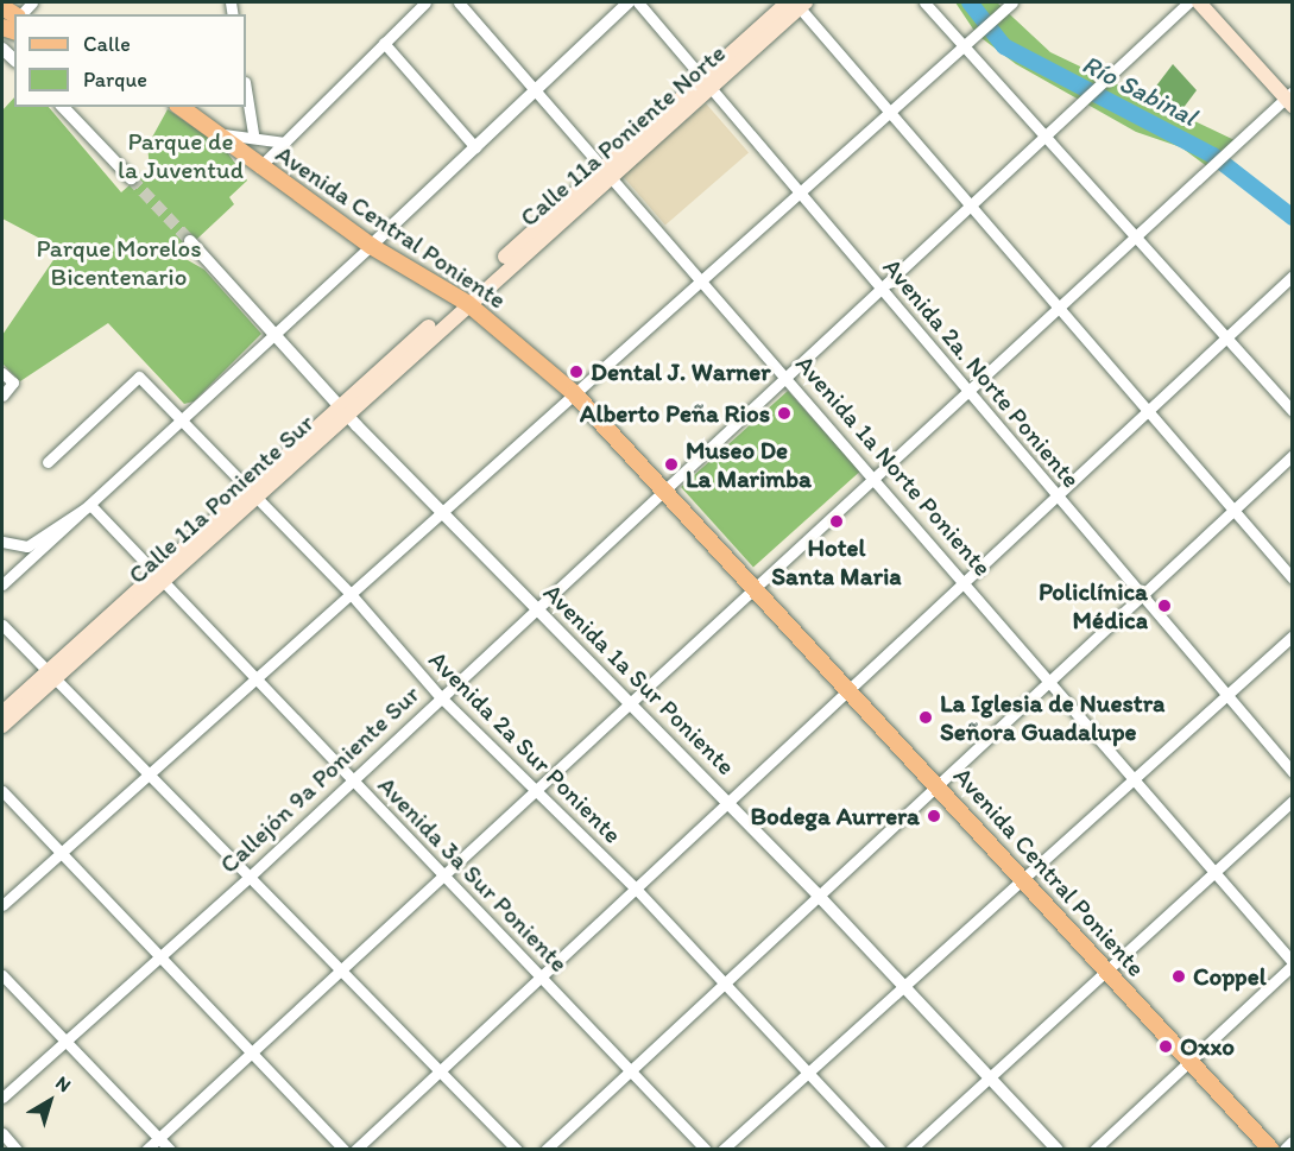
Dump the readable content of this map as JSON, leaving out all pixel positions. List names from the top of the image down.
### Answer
{
  "streets": {
    "main road": ["Calle 11a Poniente Norte", "Avenida Central Poniente", "Calle 11a Poniente Sur"],
    "street": [
      "Avenida 2a. Norte Poniente",
      "Avenida 1a Norte Poniente",
      "Avenida 1a Sur Poniente",
      "Avenida 2a Sur Poniente",
      "Callejón 9a Poniente Sur",
      "Avenida 3a Sur Poniente"
    ]
  },
  "crossings": [
    ["Calle 11a Poniente Norte", "Avenida Central Poniente"],
    ["Calle 11a Poniente Norte", "Avenida 2a. Norte Poniente"],
    ["Calle 11a Poniente Norte", "Avenida 1a Norte Poniente"],
    ["Calle 11a Poniente Norte", "Calle 11a Poniente Sur"],
    ["Avenida Central Poniente", "Calle 11a Poniente Sur"],
    ["Avenida Central Poniente", "Callejón 9a Poniente Sur"],
    ["Avenida 2a. Norte Poniente", "Callejón 9a Poniente Sur"],
    ["Avenida 1a Norte Poniente", "Callejón 9a Poniente Sur"],
    ["Calle 11a Poniente Sur", "Avenida 1a Sur Poniente"],
    ["Calle 11a Poniente Sur", "Avenida 2a Sur Poniente"],
    ["Calle 11a Poniente Sur", "Avenida 3a Sur Poniente"],
    ["Avenida 1a Sur Poniente", "Callejón 9a Poniente Sur"],
    ["Avenida 2a Sur Poniente", "Callejón 9a Poniente Sur"],
    ["Callejón 9a Poniente Sur", "Avenida 3a Sur Poniente"]
  ],
  "water": ["Río Sabinal"],
  "parks": ["Parque de la Juventud", "Parque Morelos Bicentenario"],
  "places": [
    "Dental J. Warner",
    "Alberto Peña Rios",
    "Museo De La Marimba",
    "Hotel Santa Maria",
    "Policlínica Médica",
    "La Iglesia de Nuestra Señora Guadalupe",
    "Bodega Aurrera",
    "Coppel",
    "Oxxo"
  ],
  "legend": ["Calle", "Parque"],
  "north": "top right"
}
